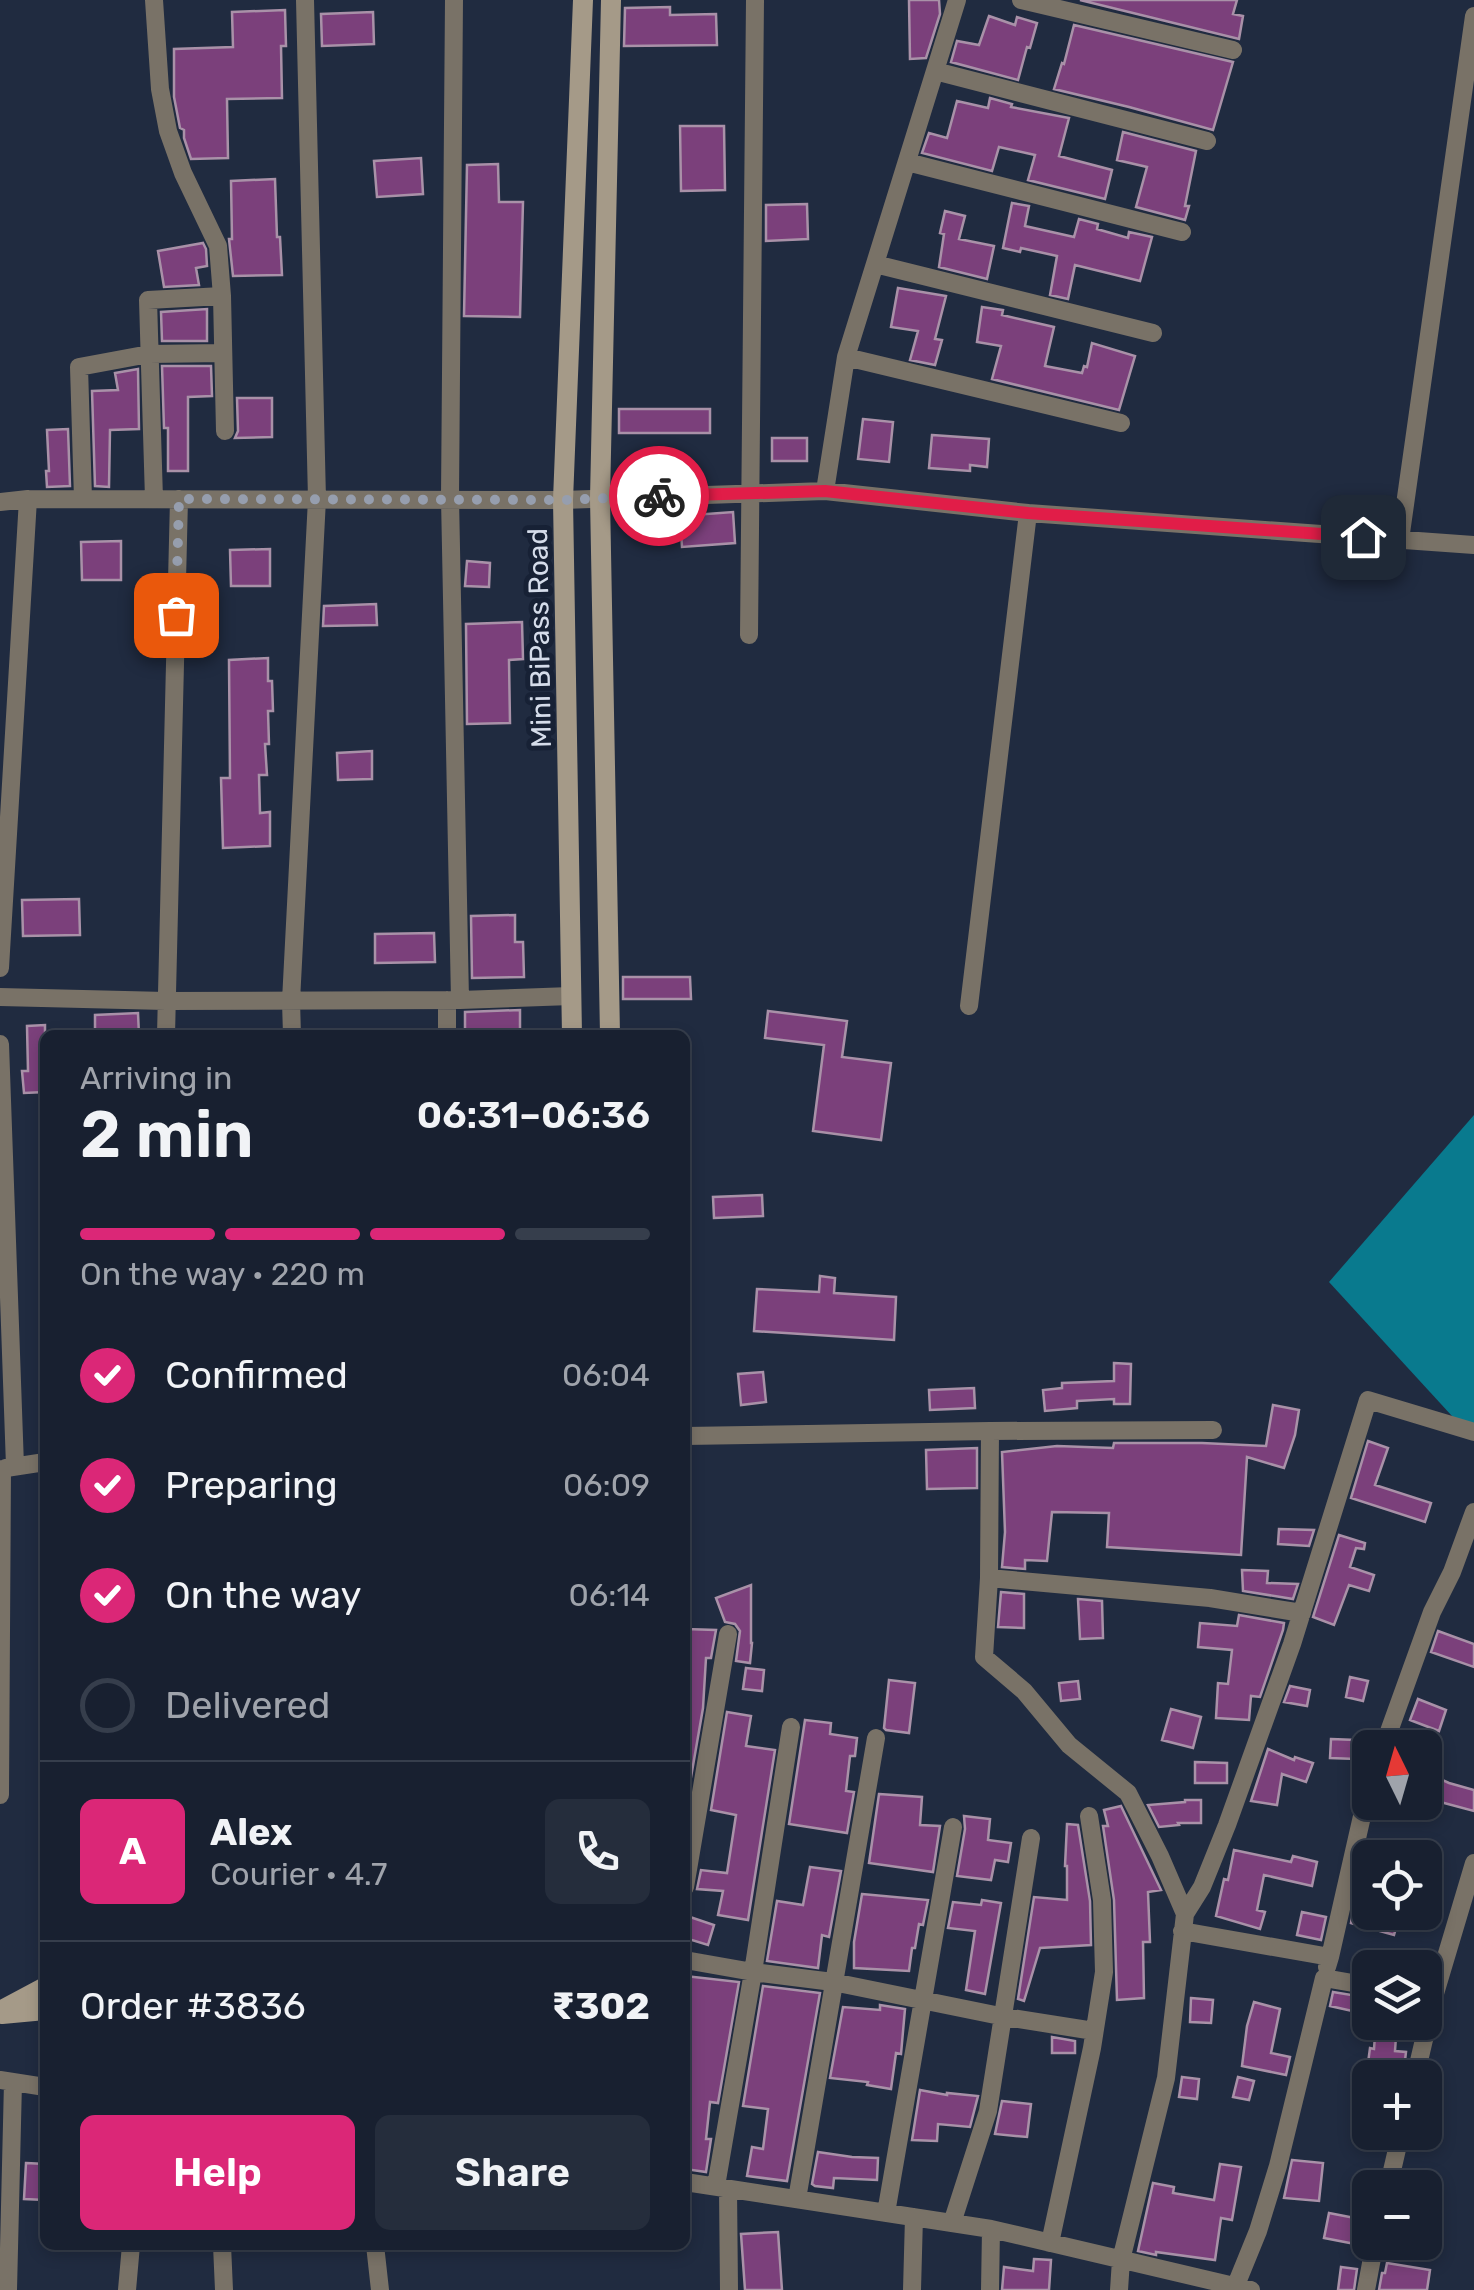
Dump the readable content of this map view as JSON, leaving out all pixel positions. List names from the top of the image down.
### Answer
{
  "streets": {
    "street": ["Mini BiPass Road"]
  },
  "north": "top",
  "page": {
    "heading": ["2 min", "Arriving in", "06:31–06:36"],
    "panel": [
      "Alex",
      "Courier · 4.7",
      "Order #3836",
      "₹302"
    ],
    "bar": "On the way · 220 m",
    "list": [
      ["Confirmed", "06:04"],
      ["Preparing", "06:09"],
      ["On the way", "06:14"],
      "Delivered"
    ],
    "map_buttons": ["+", "−"],
    "round": "A",
    "buttons": ["Help", "Share"]
  }
}
